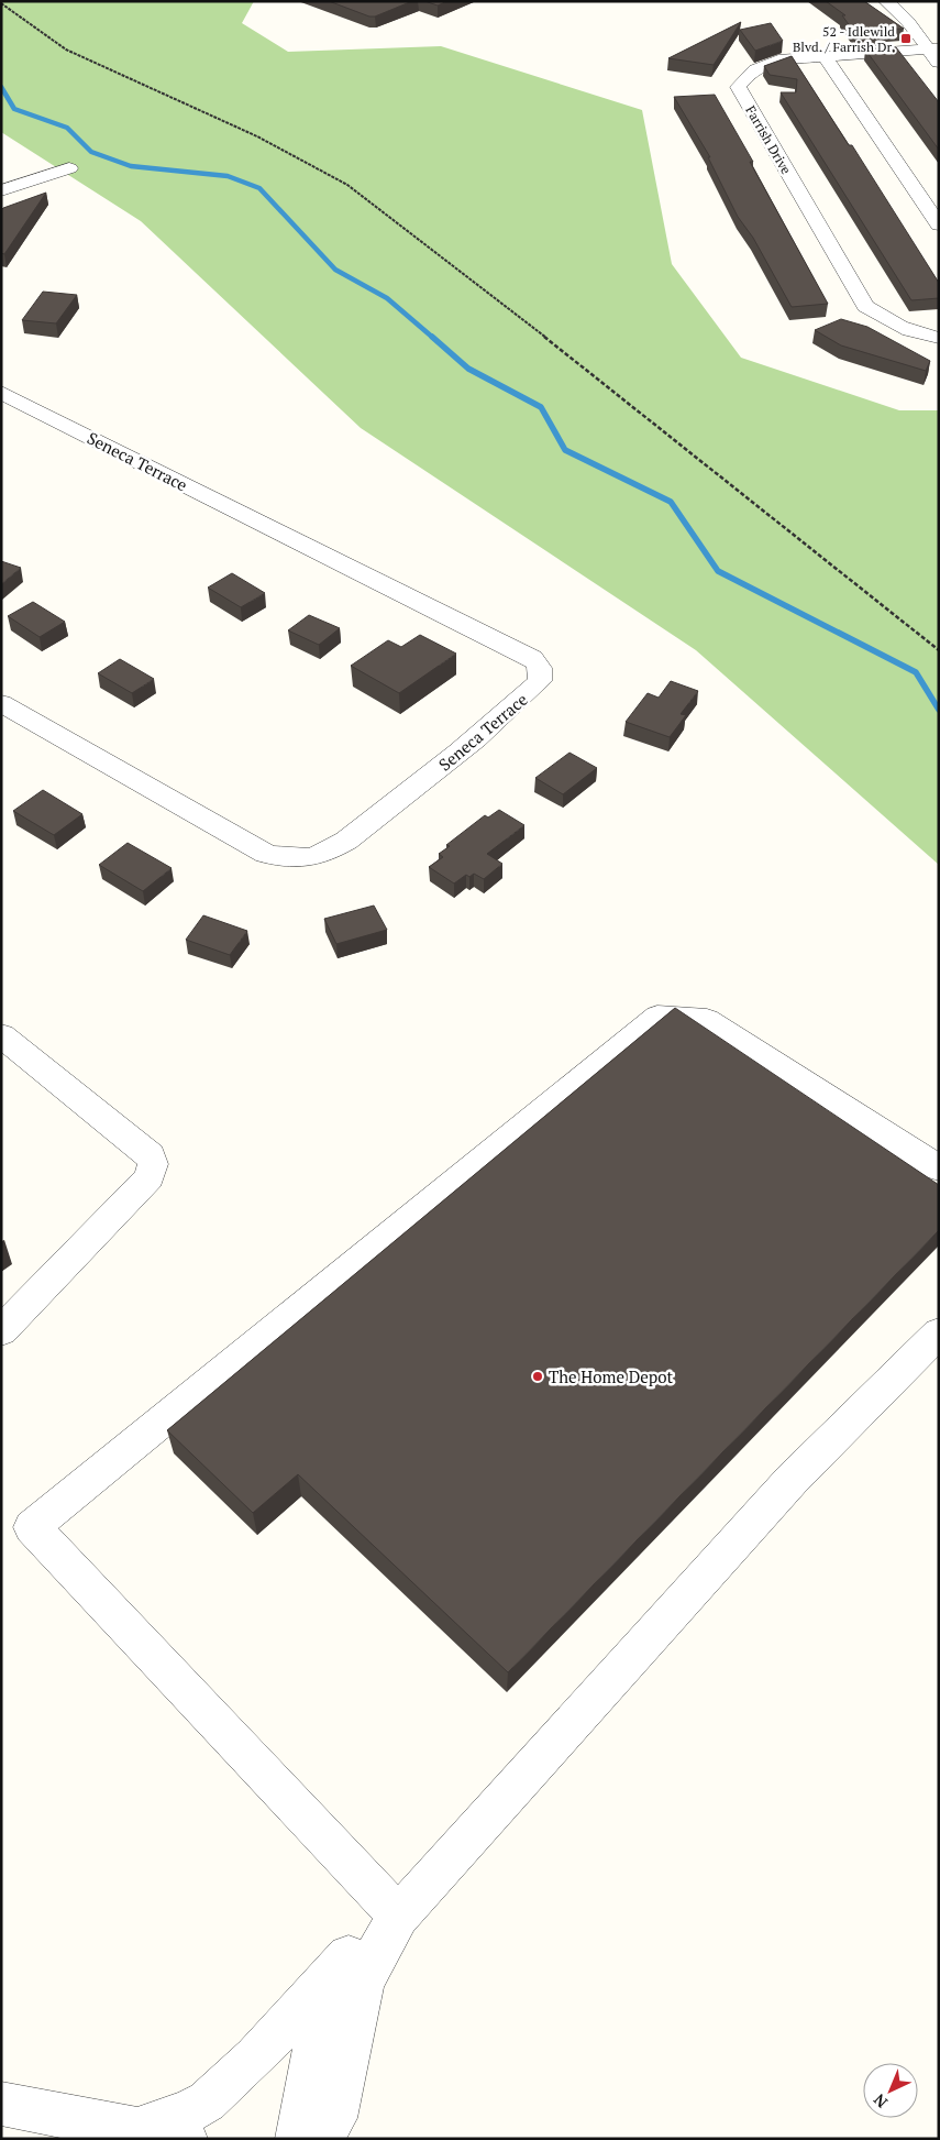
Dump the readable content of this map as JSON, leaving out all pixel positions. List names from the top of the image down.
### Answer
{
  "streets": {
    "street": ["Farrish Drive", "Seneca Terrace"]
  },
  "places": {
    "transit": ["52 - Idlewild Blvd. / Farrish Dr."],
    "other": ["The Home Depot"]
  },
  "north": "bottom left"
}
